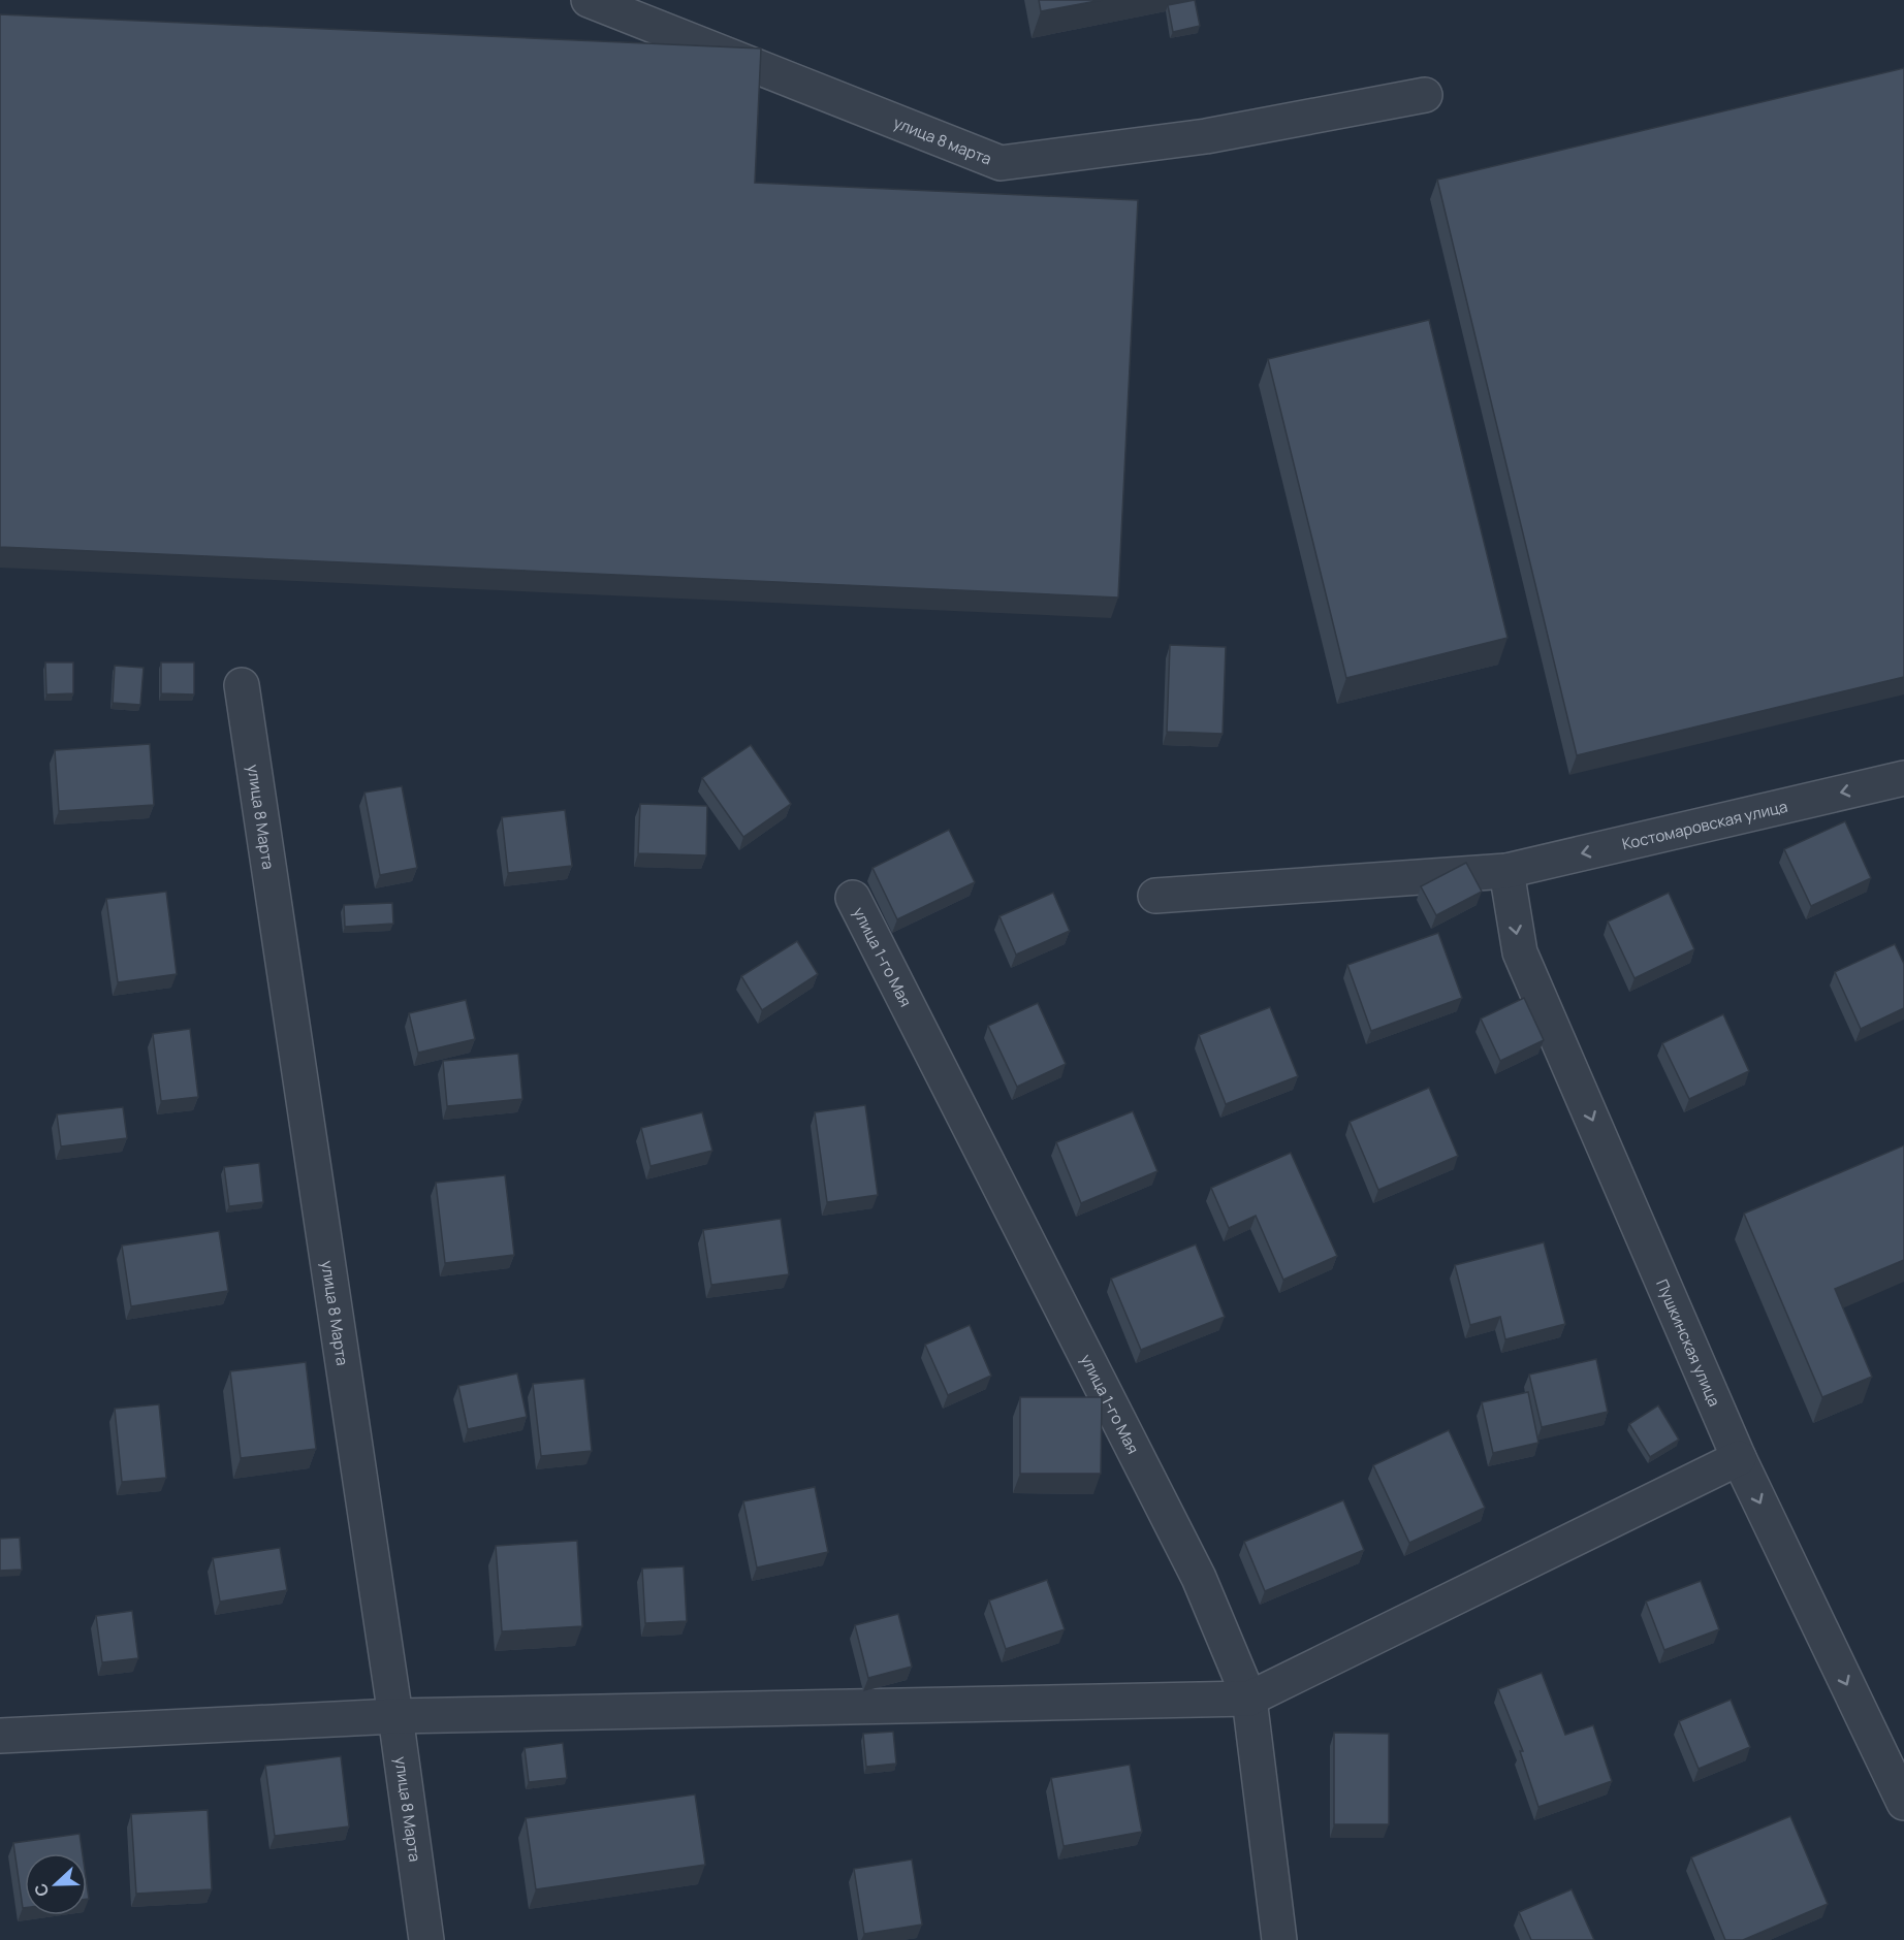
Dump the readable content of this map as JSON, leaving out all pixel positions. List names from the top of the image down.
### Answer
{
  "streets": {
    "street": [
      "улица 8 марта",
      "улица 8 Марта",
      "Костомаровская улица",
      "улица 1-го Мая",
      "Пушкинская улица"
    ]
  },
  "crossings": [
    ["Костомаровская улица", "Пушкинская улица"]
  ],
  "one_way": ["Костомаровская улица", "Пушкинская улица"],
  "north": "left"
}
